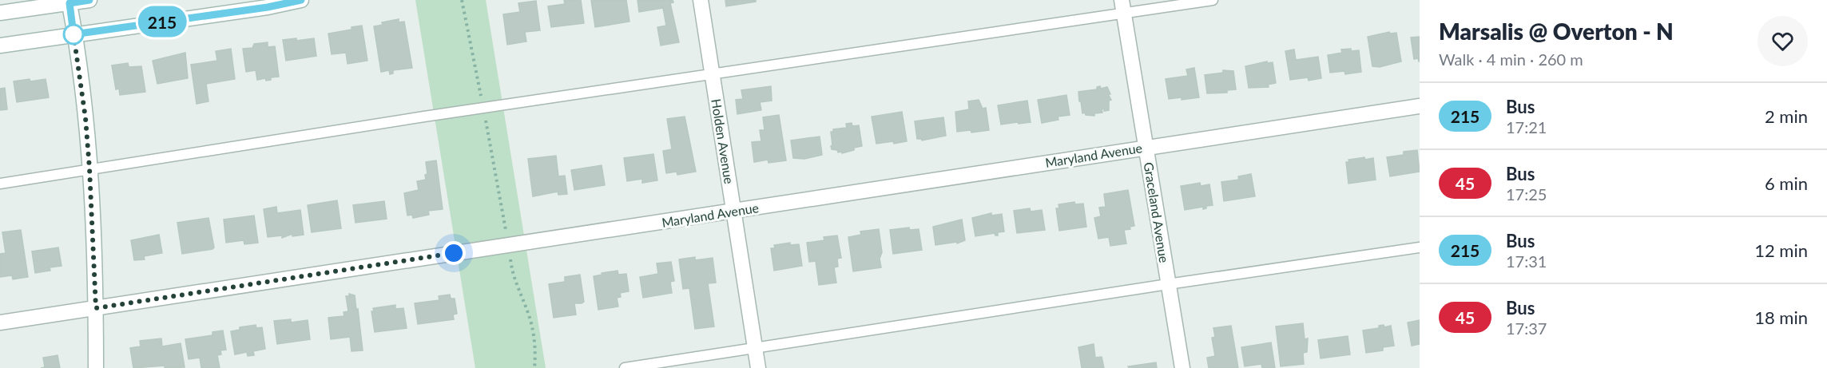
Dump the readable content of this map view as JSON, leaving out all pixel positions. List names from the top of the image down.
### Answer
{
  "streets": {
    "street": ["Holden Avenue", "Maryland Avenue", "Graceland Avenue"]
  },
  "crossings": [
    ["Holden Avenue", "Maryland Avenue"],
    ["Maryland Avenue", "Graceland Avenue"]
  ],
  "lines": ["bus line 215"],
  "page": {
    "on_map": "215",
    "heading": ["Marsalis @ Overton - N", "Walk · 4 min · 260 m"],
    "list": [
      {
        "mark": "215",
        "name": "Bus",
        "note": "17:21",
        "value": "2 min"
      },
      {
        "mark": "45",
        "name": "Bus",
        "note": "17:25",
        "value": "6 min"
      },
      {
        "mark": "215",
        "name": "Bus",
        "note": "17:31",
        "value": "12 min"
      },
      {
        "mark": "45",
        "name": "Bus",
        "note": "17:37",
        "value": "18 min"
      }
    ]
  }
}
